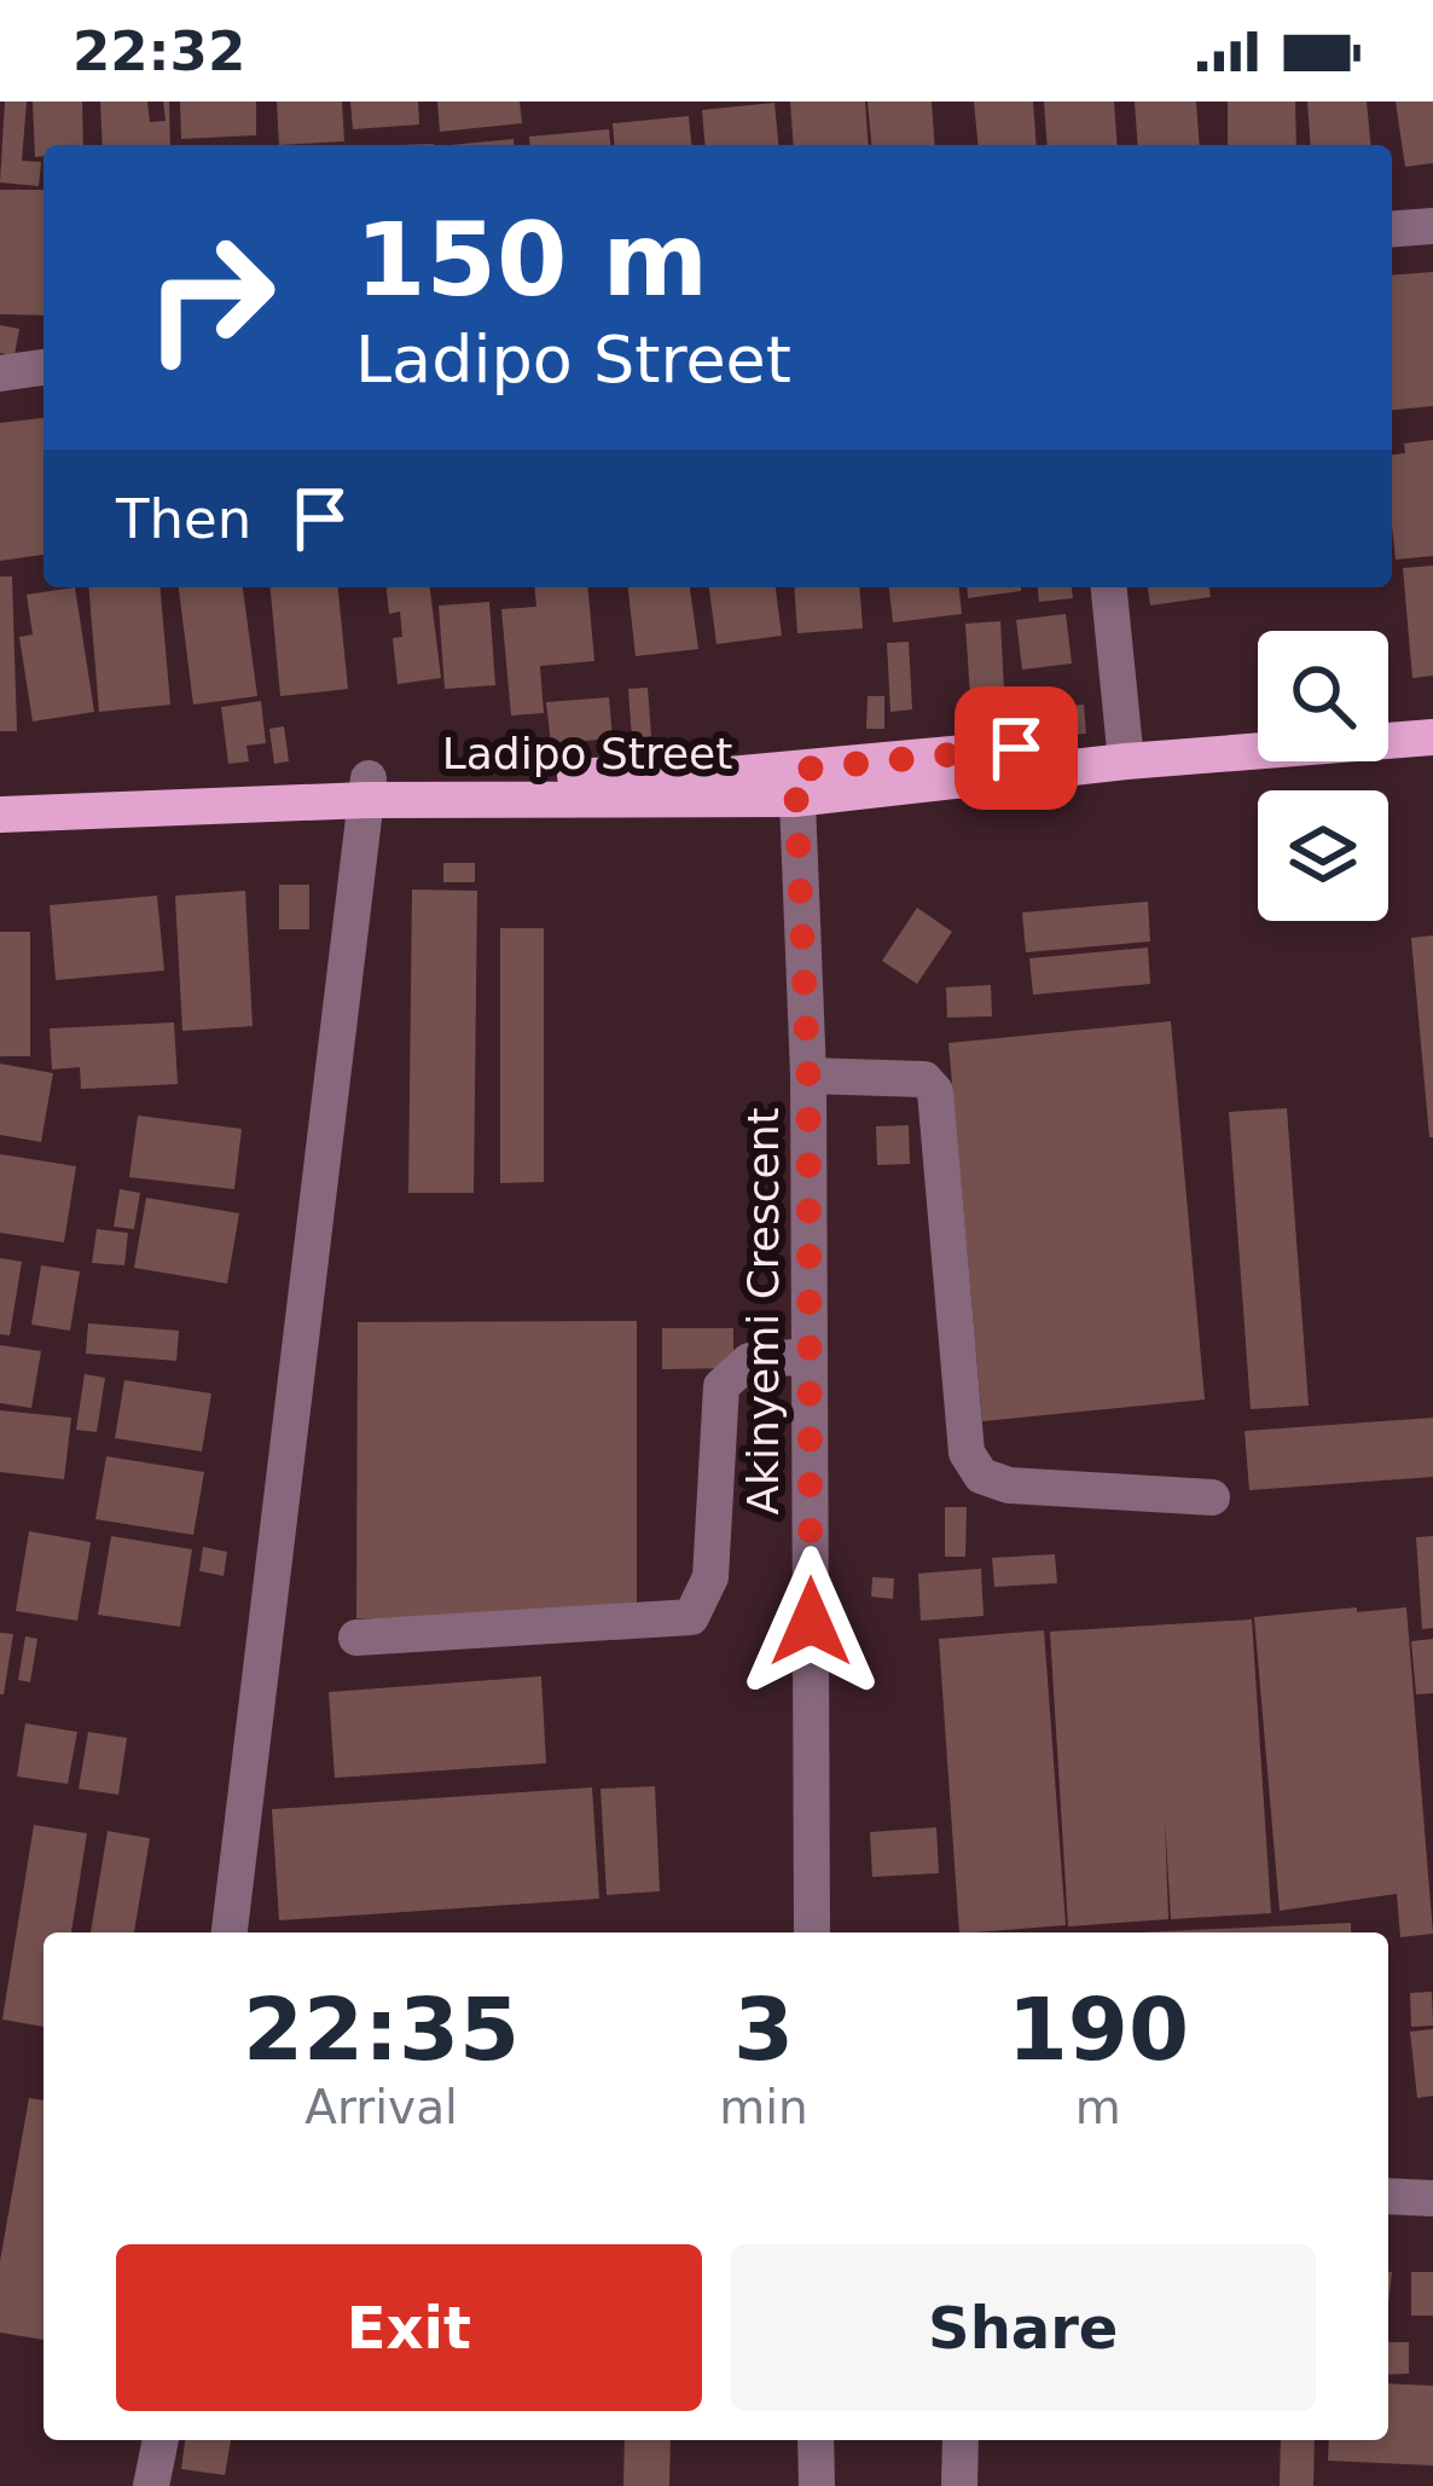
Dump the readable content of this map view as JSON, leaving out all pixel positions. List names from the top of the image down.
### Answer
{
  "streets": {
    "main road": ["Ladipo Street"],
    "street": ["Akinyemi Crescent"]
  },
  "crossings": [
    ["Ladipo Street", "Akinyemi Crescent"]
  ],
  "page": {
    "status": "22:32",
    "turn": ["150 m", "Ladipo Street"],
    "then": "Then",
    "eta": [
      "22:35",
      "Arrival",
      "3",
      "min",
      "190",
      "m"
    ],
    "buttons": ["Exit", "Share"]
  }
}
